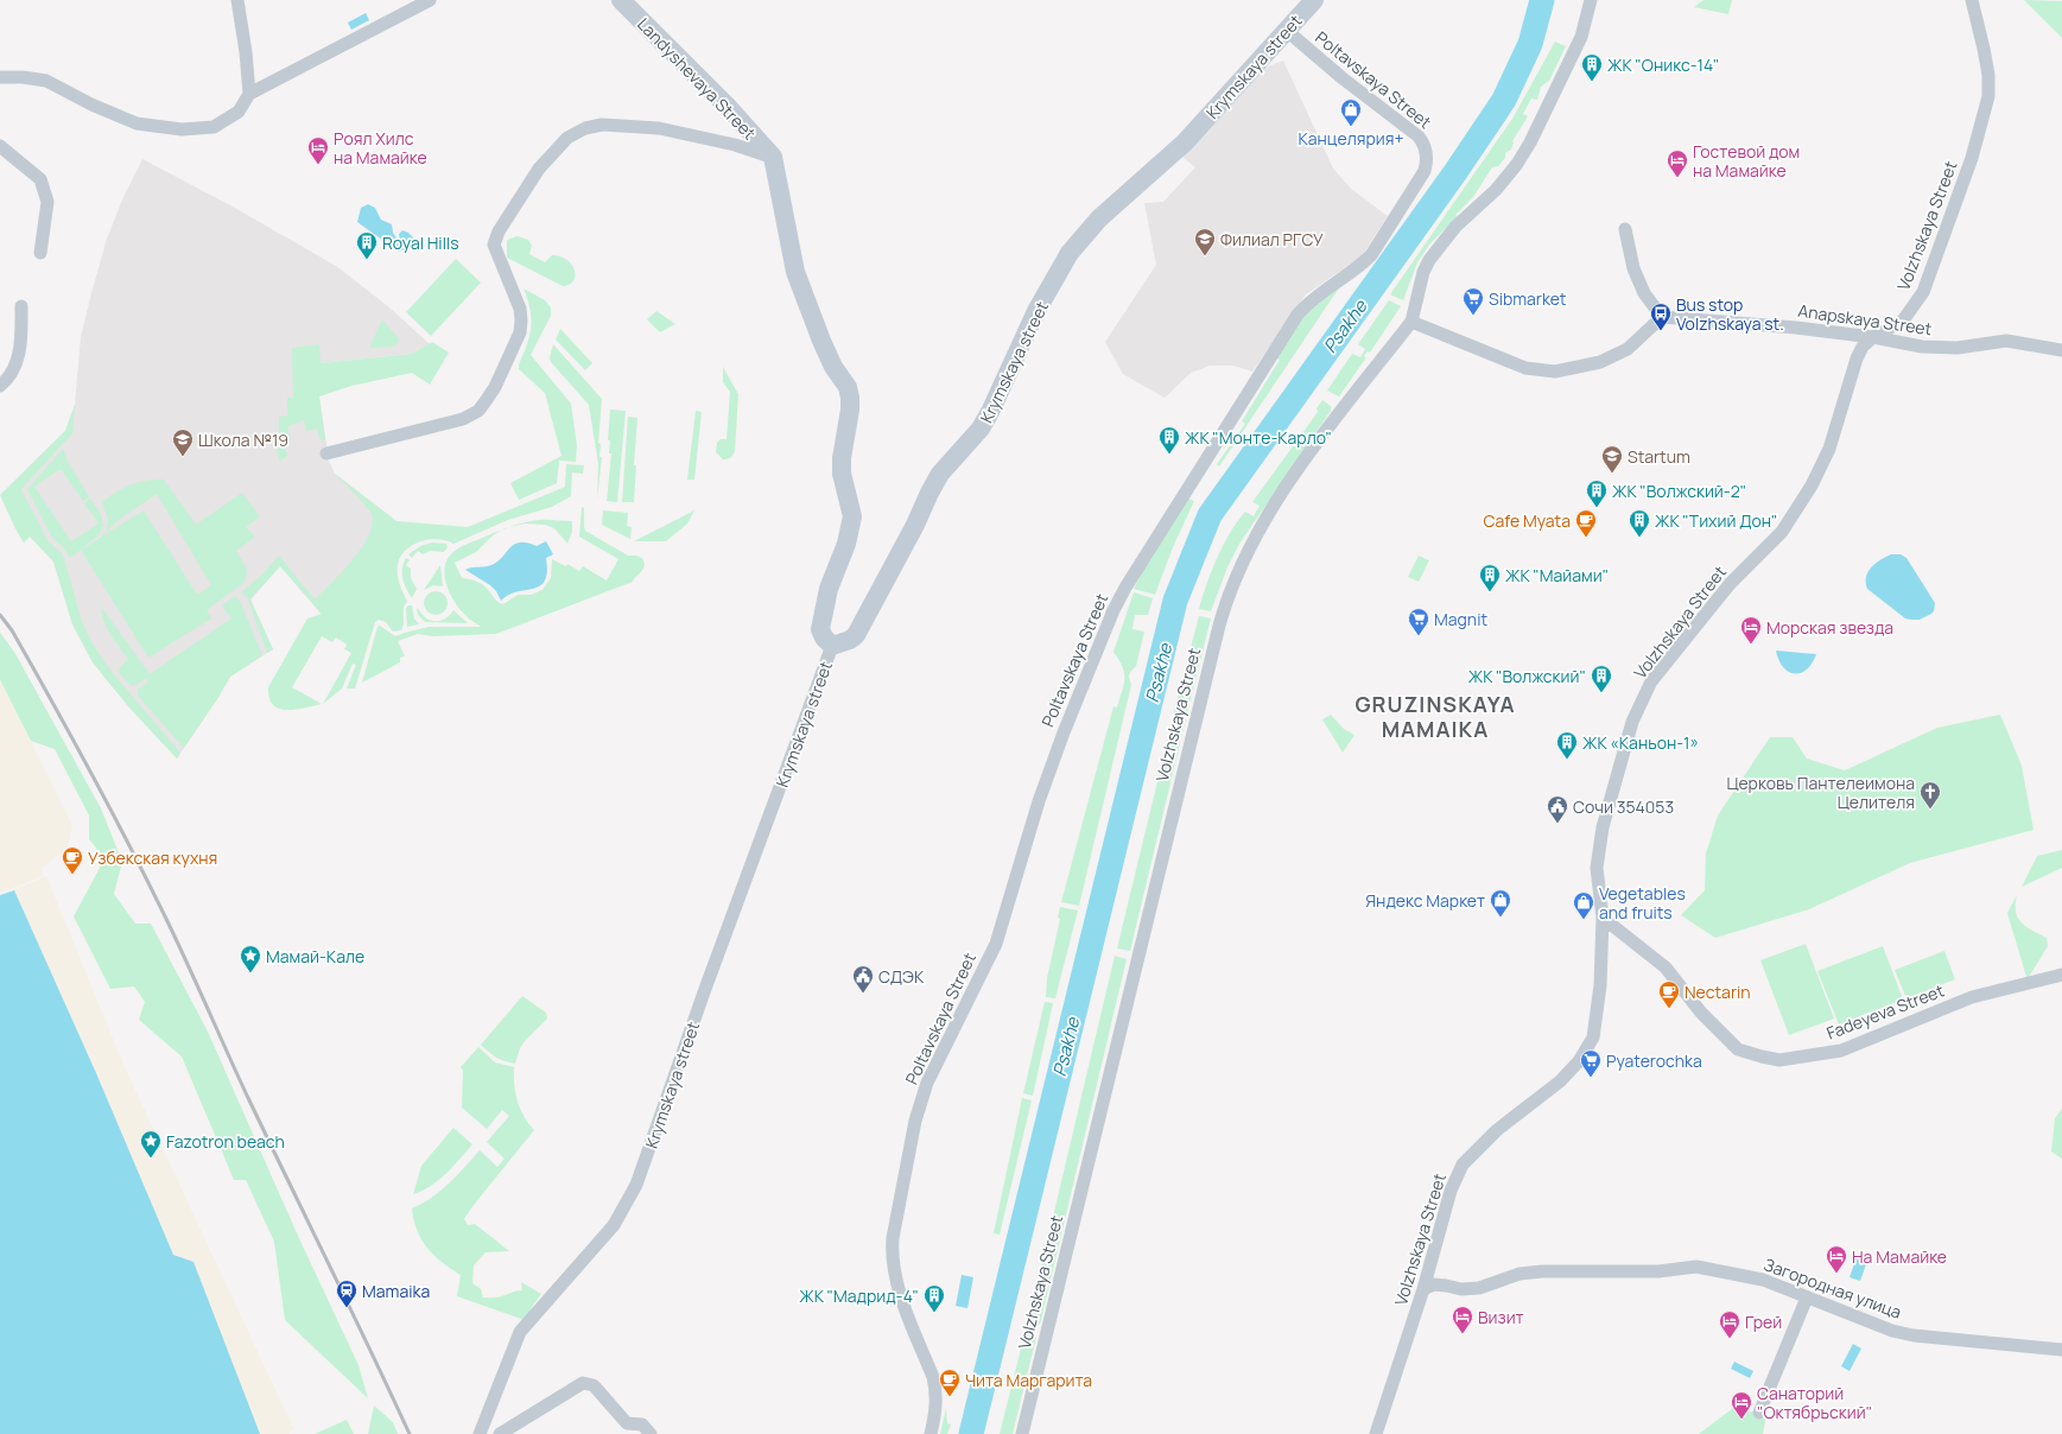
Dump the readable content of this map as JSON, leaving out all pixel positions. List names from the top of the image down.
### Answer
{
  "streets": {
    "street": [
      "Krymskaya street",
      "Landyshevaya Street",
      "Poltavskaya Street",
      "Volzhskaya Street",
      "Anapskaya Street",
      "Fadeyeva Street",
      "Загородная улица"
    ]
  },
  "crossings": [
    ["Krymskaya street", "Poltavskaya Street"],
    ["Volzhskaya Street", "Anapskaya Street"],
    ["Volzhskaya Street", "Fadeyeva Street"],
    ["Volzhskaya Street", "Загородная улица"]
  ],
  "districts": ["GRUZINSKAYA MAMAIKA"],
  "water": ["Psakhe"],
  "places": {
    "building": [
      "ЖК \"Оникс-14\"",
      "Royal Hills",
      "ЖК \"Монте-Карло\"",
      "ЖК \"Волжский-2\"",
      "ЖК \"Тихий Дон\"",
      "ЖК \"Майами\"",
      "ЖК \"Волжский\"",
      "ЖК «Каньон-1»",
      "ЖК \"Мадрид-4\""
    ],
    "shop": ["Канцелярия+", "Яндекс Маркет", "Vegetables and fruits"],
    "hotel": [
      "Роял Хилс на Мамайке",
      "Гостевой дом на Мамайке",
      "Морская звезда",
      "На Мамайке",
      "Визит",
      "Грей",
      "Санаторий \"Октябрьский\""
    ],
    "school or university": ["Филиал РГСУ", "Школа №19", "Startum"],
    "supermarket": ["Sibmarket", "Magnit", "Pyaterochka"],
    "bus stop": ["Bus stop Volzhskaya st."],
    "cafe": [
      "Cafe Myata",
      "Узбекская кухня",
      "Nectarin",
      "Чита Маргарита"
    ],
    "church": ["Церковь Пантелеимона Целителя"],
    "public building": ["Сочи 354053", "СДЭК"],
    "place": ["Мамай-Кале", "Fazotron beach"],
    "station": ["Mamaika"]
  }
}
